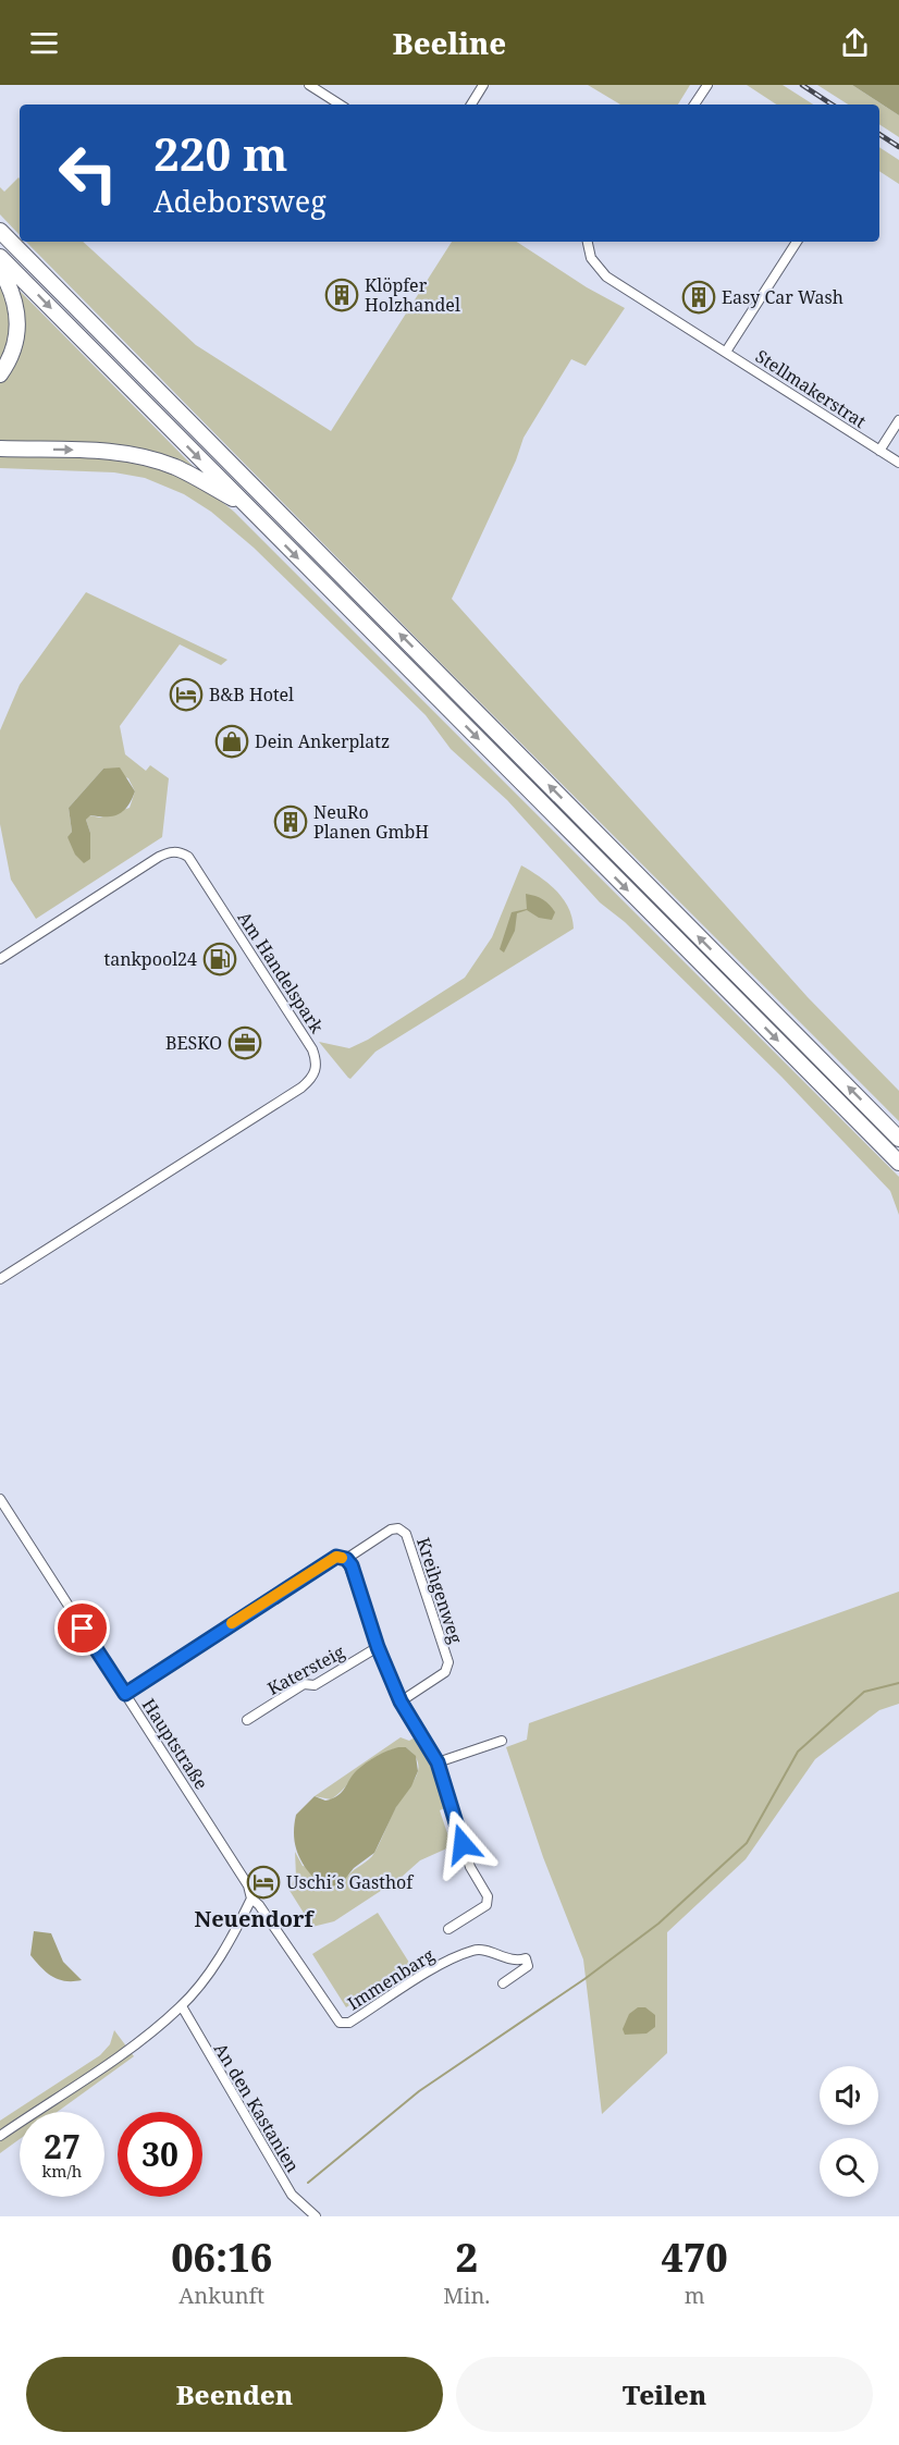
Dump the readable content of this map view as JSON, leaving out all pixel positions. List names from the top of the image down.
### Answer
{
  "streets": {
    "street": [
      "Stellmakerstrat",
      "Am Handelspark",
      "Kreihgenweg",
      "Katersteig",
      "Hauptstraße",
      "Immenbarg",
      "An den Kastanien"
    ]
  },
  "crossings": [
    ["Hauptstraße", "Immenbarg"]
  ],
  "districts": ["Neuendorf"],
  "places": {
    "building": ["Klöpfer Holzhandel", "Easy Car Wash", "NeuRo Planen GmbH"],
    "hotel": ["B&B Hotel", "Uschi´s Gasthof"],
    "shop": ["Dein Ankerplatz"],
    "fuel station": ["tankpool24"],
    "office": ["BESKO"]
  },
  "page": {
    "header": "Beeline",
    "turn": ["220 m", "Adeborsweg"],
    "speed": "27 km/h",
    "limit": "30",
    "eta": [
      "06:16",
      "Ankunft",
      "2",
      "Min.",
      "470",
      "m"
    ],
    "buttons": ["Beenden", "Teilen"]
  }
}
